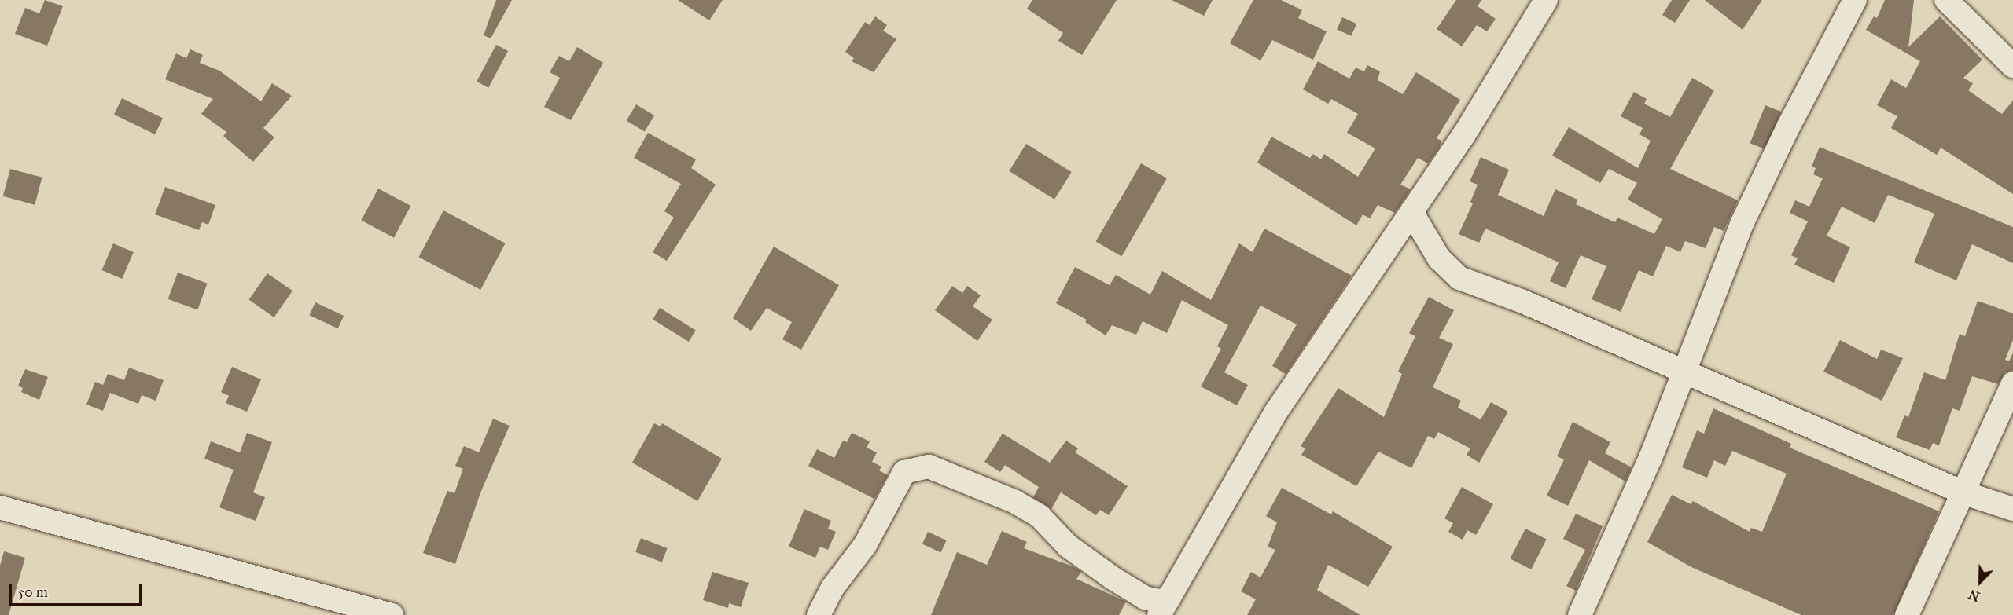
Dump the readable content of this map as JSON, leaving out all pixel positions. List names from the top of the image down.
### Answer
{
  "scale_bar": "50 m",
  "north": "bottom left"
}
